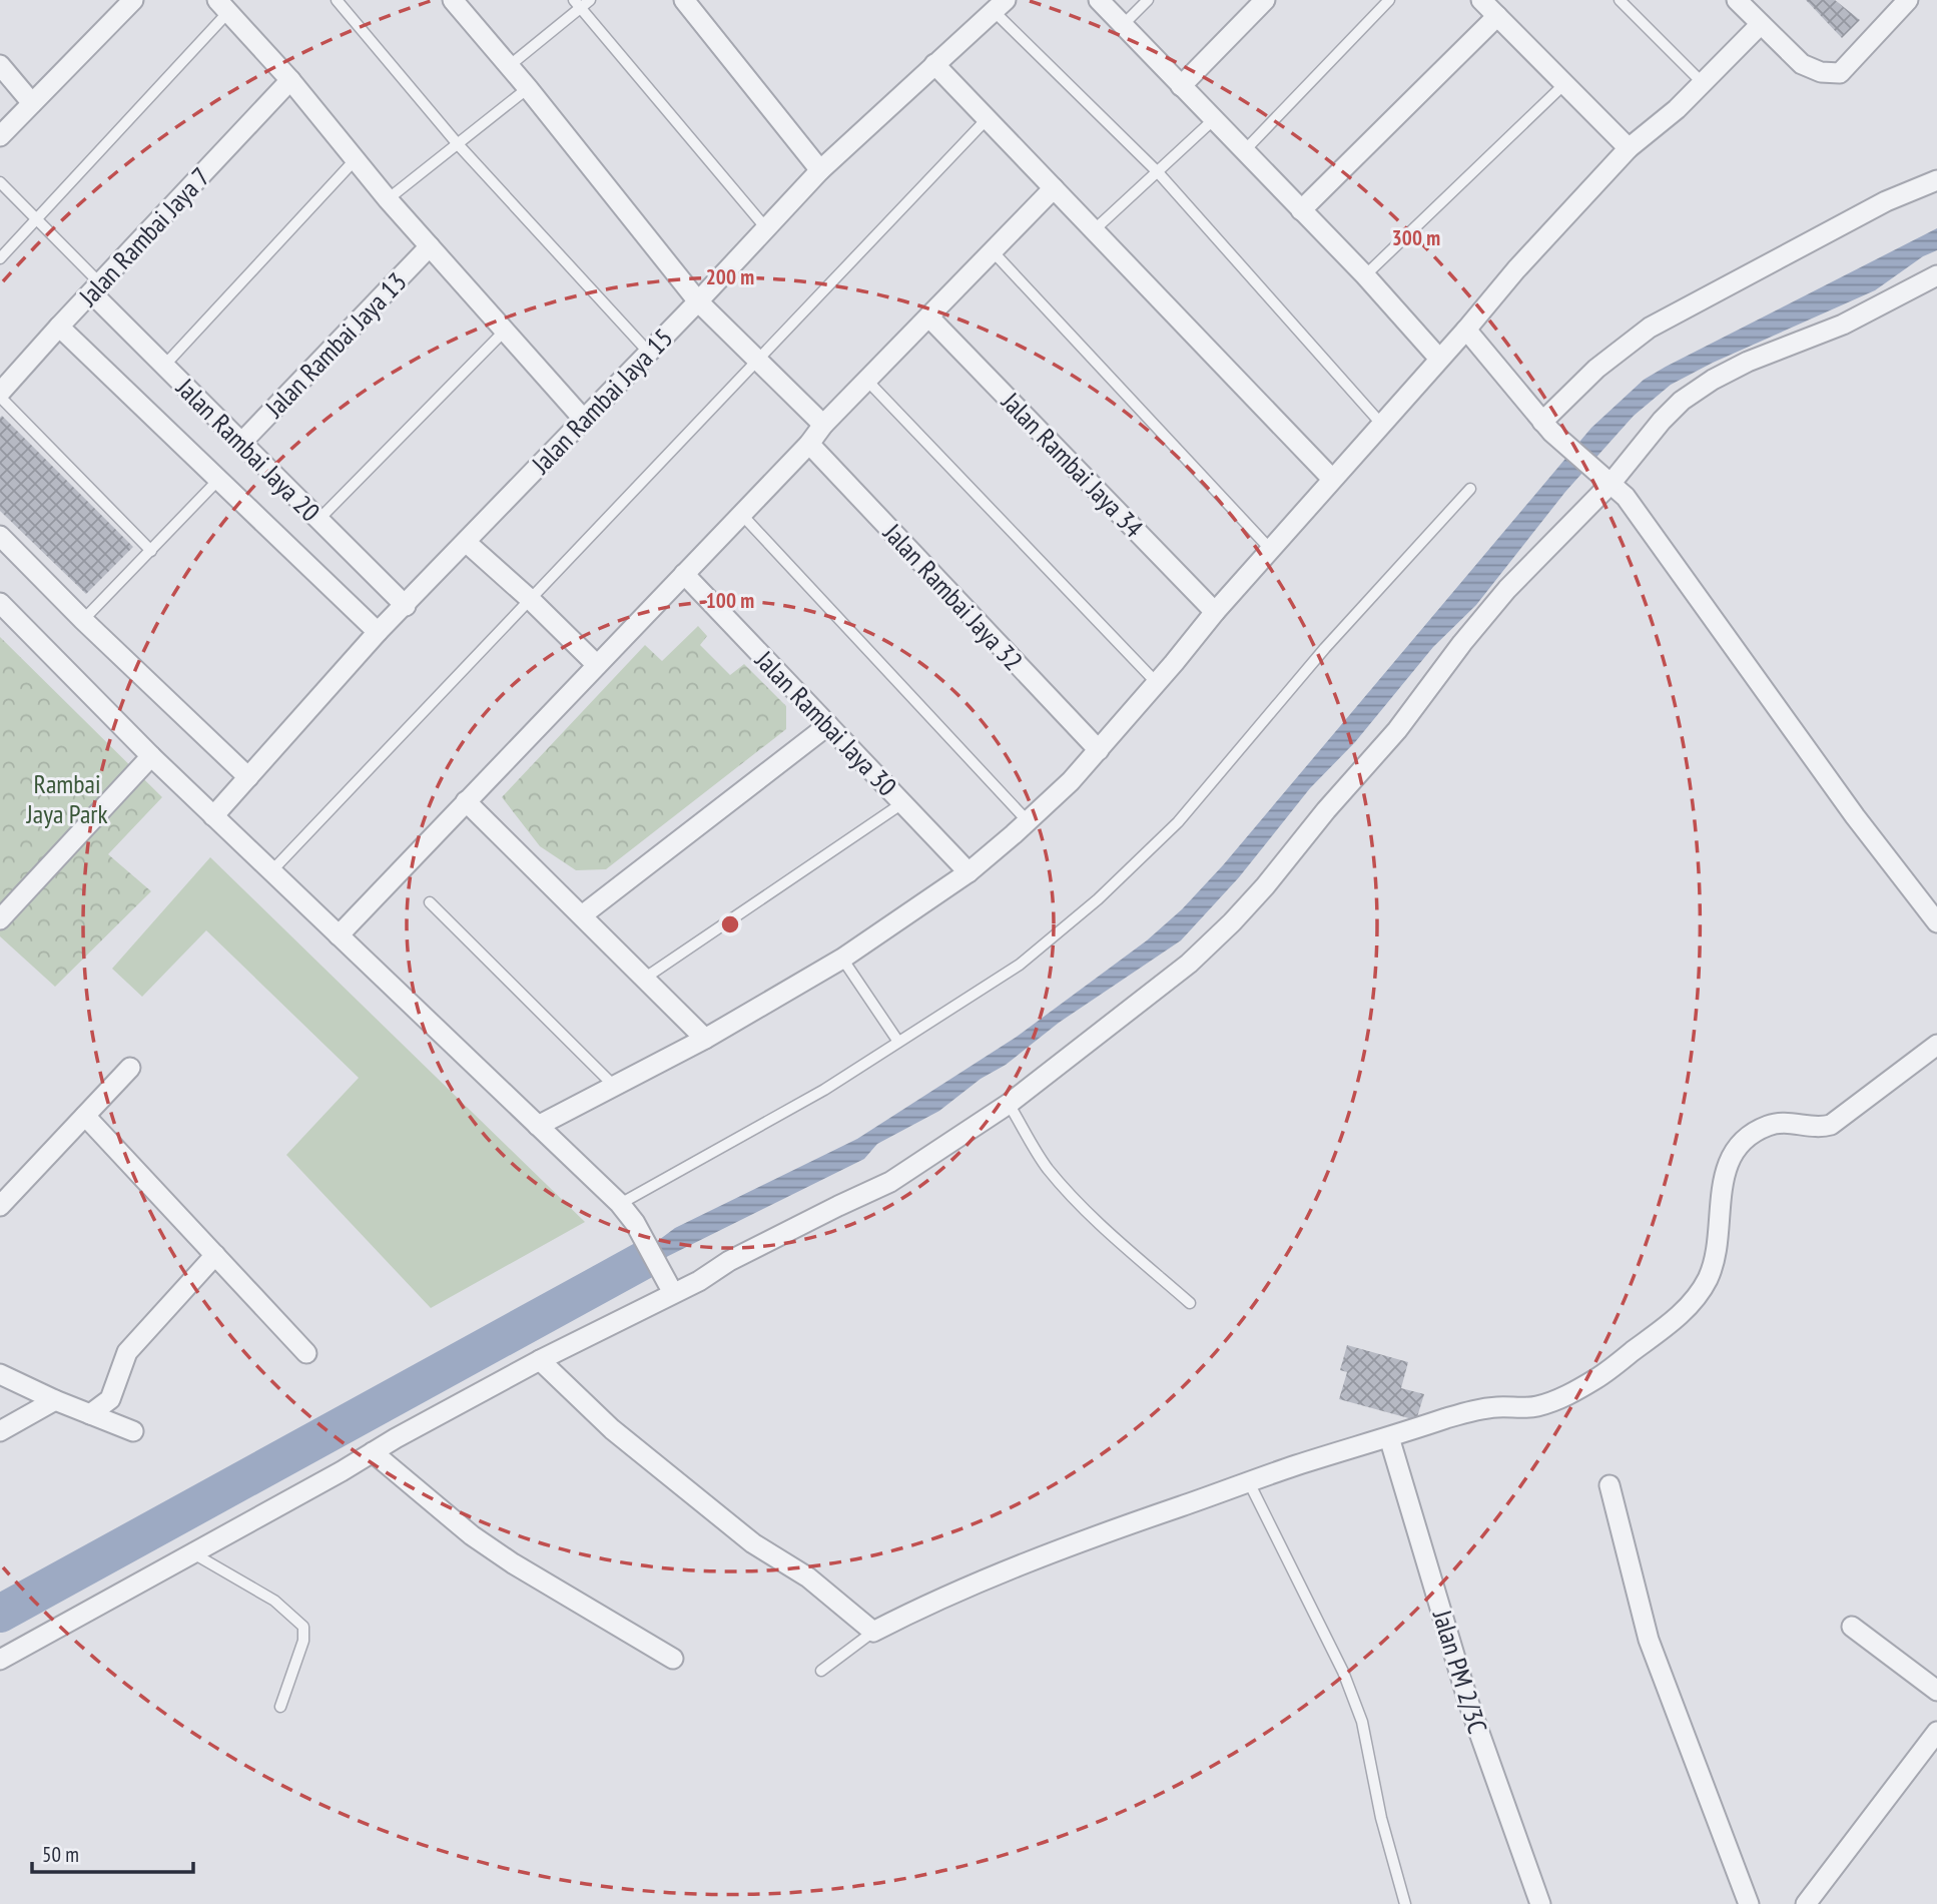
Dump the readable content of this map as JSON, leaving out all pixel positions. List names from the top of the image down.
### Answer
{
  "streets": {
    "street": [
      "Jalan Rambai Jaya 7",
      "Jalan Rambai Jaya 13",
      "Jalan Rambai Jaya 15",
      "Jalan Rambai Jaya 20",
      "Jalan Rambai Jaya 34",
      "Jalan Rambai Jaya 32",
      "Jalan Rambai Jaya 30",
      "Jalan PM 2/3C"
    ]
  },
  "crossings": [
    ["Jalan Rambai Jaya 7", "Jalan Rambai Jaya 20"],
    ["Jalan Rambai Jaya 13", "Jalan Rambai Jaya 20"],
    ["Jalan Rambai Jaya 15", "Jalan Rambai Jaya 20"]
  ],
  "parks": ["Rambai Jaya Park"],
  "scale_bar": "50 m",
  "rings": ["300 m", "200 m", "100 m"]
}
